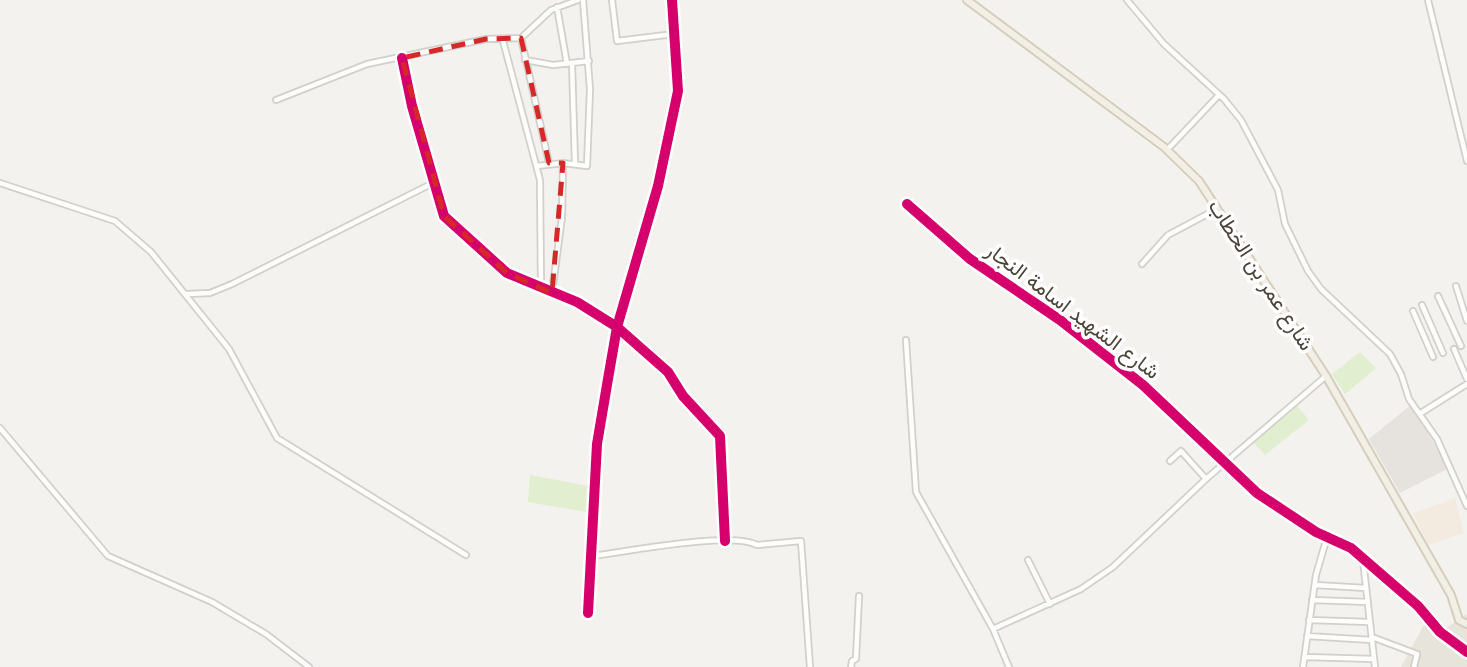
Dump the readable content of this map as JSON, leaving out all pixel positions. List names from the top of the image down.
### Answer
{
  "streets": {
    "main road": ["شارع عمر بن الخطاب"],
    "street": ["شارع الشهيد اسامة النجار"]
  }
}
